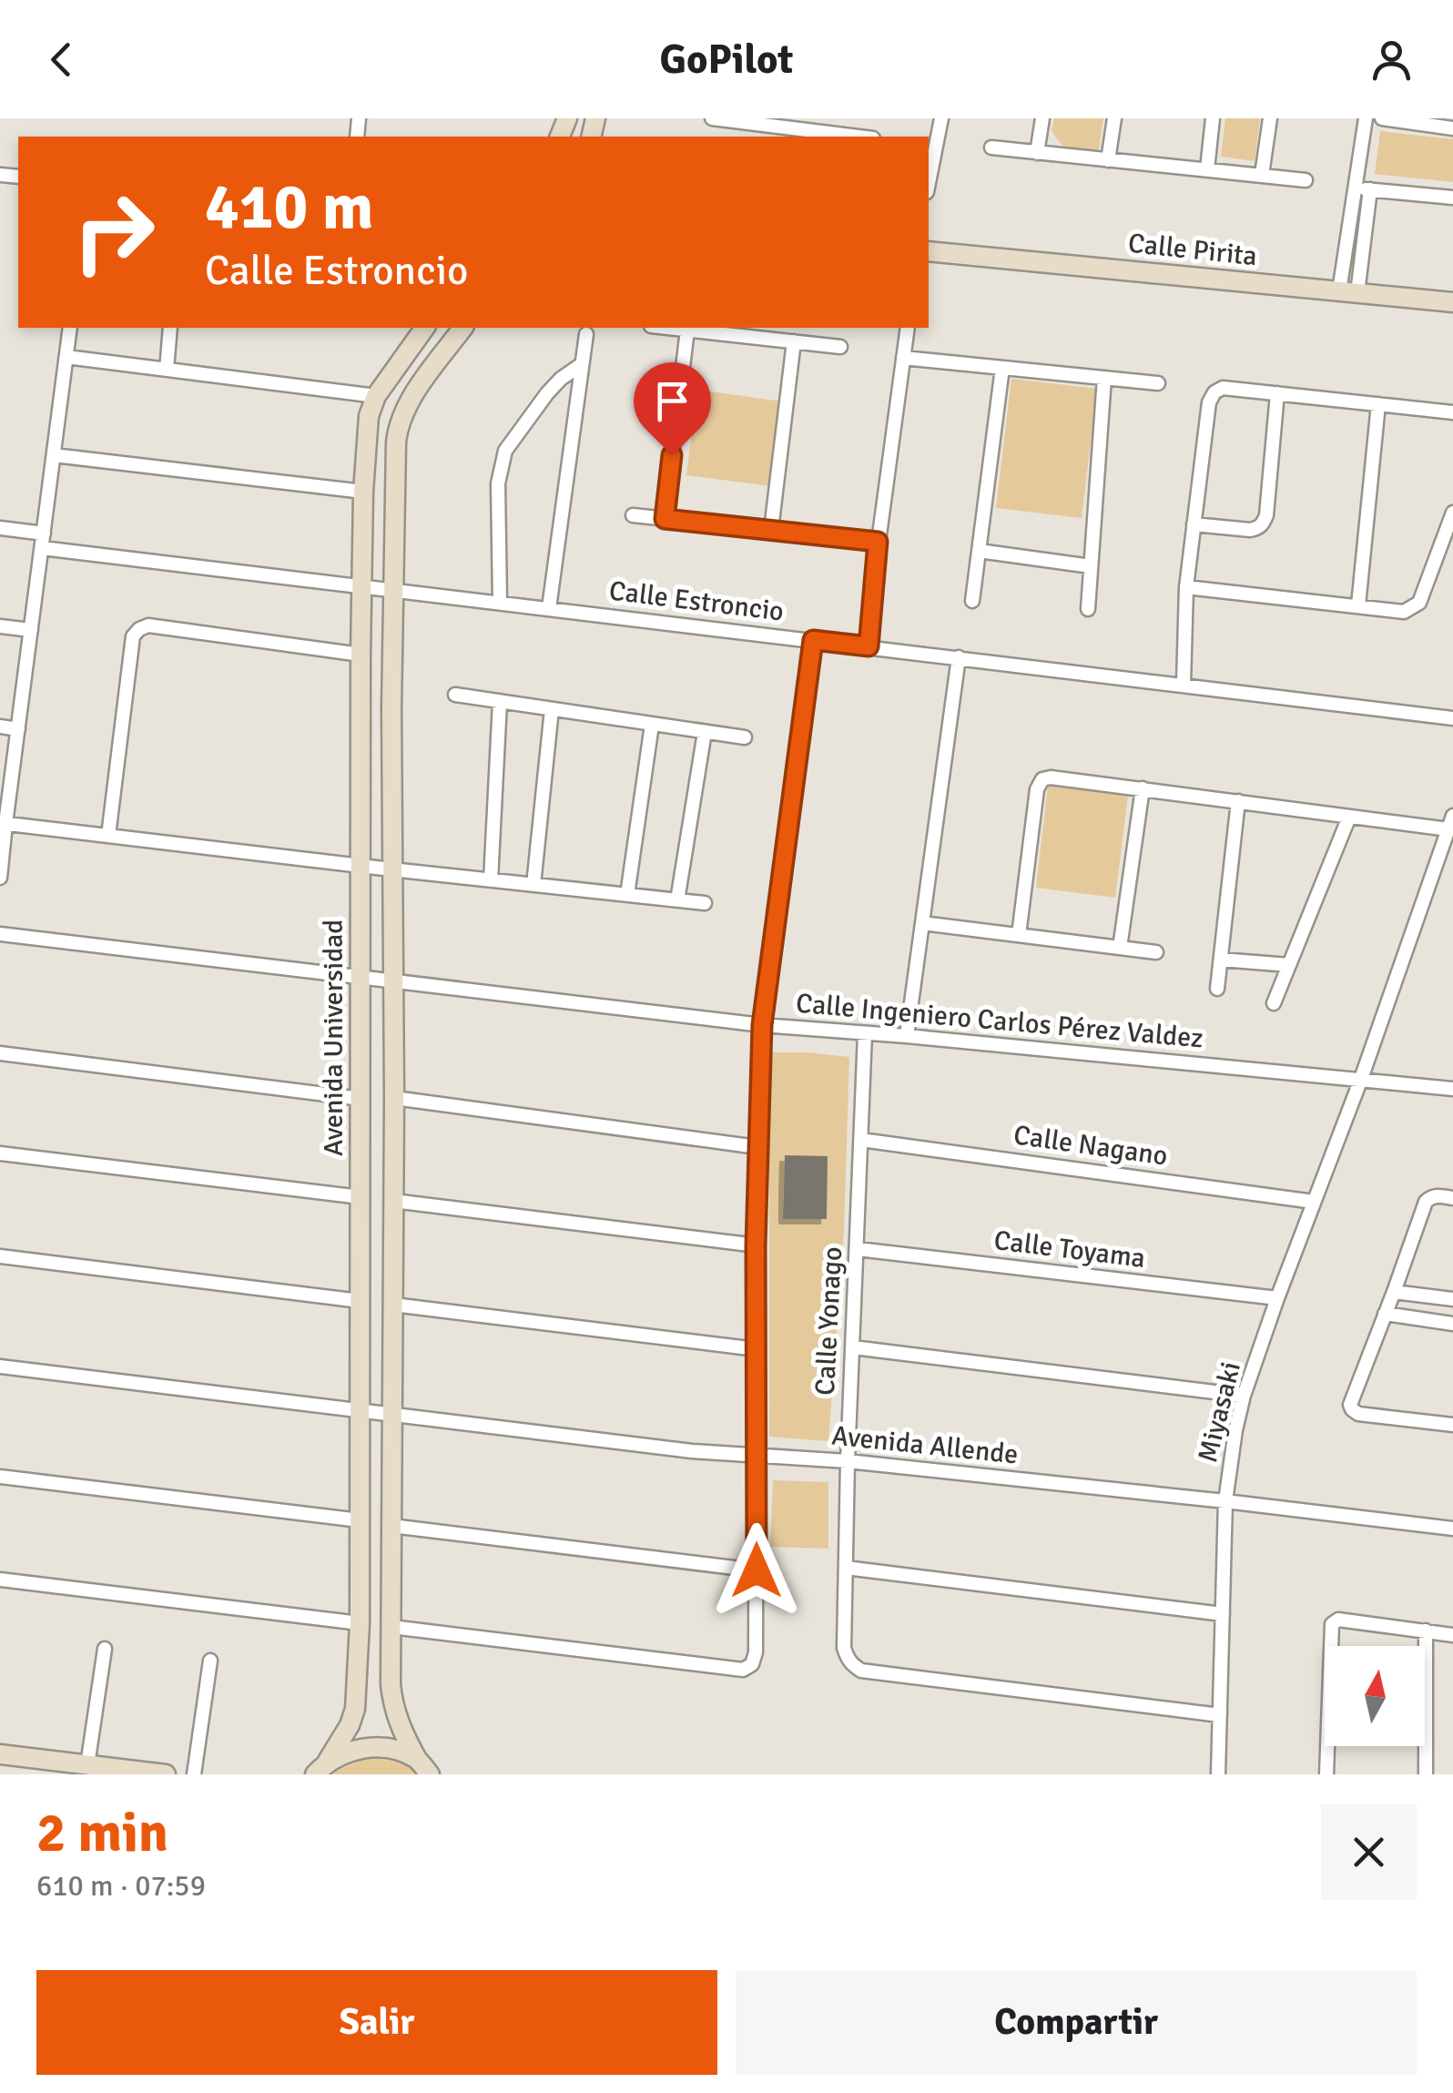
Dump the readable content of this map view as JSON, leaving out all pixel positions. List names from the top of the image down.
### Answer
{
  "streets": {
    "main road": ["Calle Pirita", "Avenida Universidad"],
    "street": [
      "Calle Estroncio",
      "Calle Ingeniero Carlos Pérez Valdez",
      "Calle Nagano",
      "Calle Toyama",
      "Calle Yonago",
      "Miyasaki",
      "Avenida Allende"
    ]
  },
  "crossings": [
    ["Calle Estroncio", "Avenida Universidad"],
    ["Calle Ingeniero Carlos Pérez Valdez", "Avenida Universidad"],
    ["Calle Ingeniero Carlos Pérez Valdez", "Calle Yonago"],
    ["Calle Ingeniero Carlos Pérez Valdez", "Miyasaki"],
    ["Avenida Universidad", "Avenida Allende"],
    ["Calle Nagano", "Calle Yonago"],
    ["Calle Nagano", "Miyasaki"],
    ["Calle Toyama", "Calle Yonago"],
    ["Calle Toyama", "Miyasaki"],
    ["Calle Yonago", "Miyasaki"],
    ["Calle Yonago", "Avenida Allende"],
    ["Miyasaki", "Avenida Allende"]
  ],
  "north": "top",
  "page": {
    "header": "GoPilot",
    "turn": ["410 m", "Calle Estroncio"],
    "heading": ["2 min", "610 m · 07:59"],
    "buttons": ["Salir", "Compartir"]
  }
}
